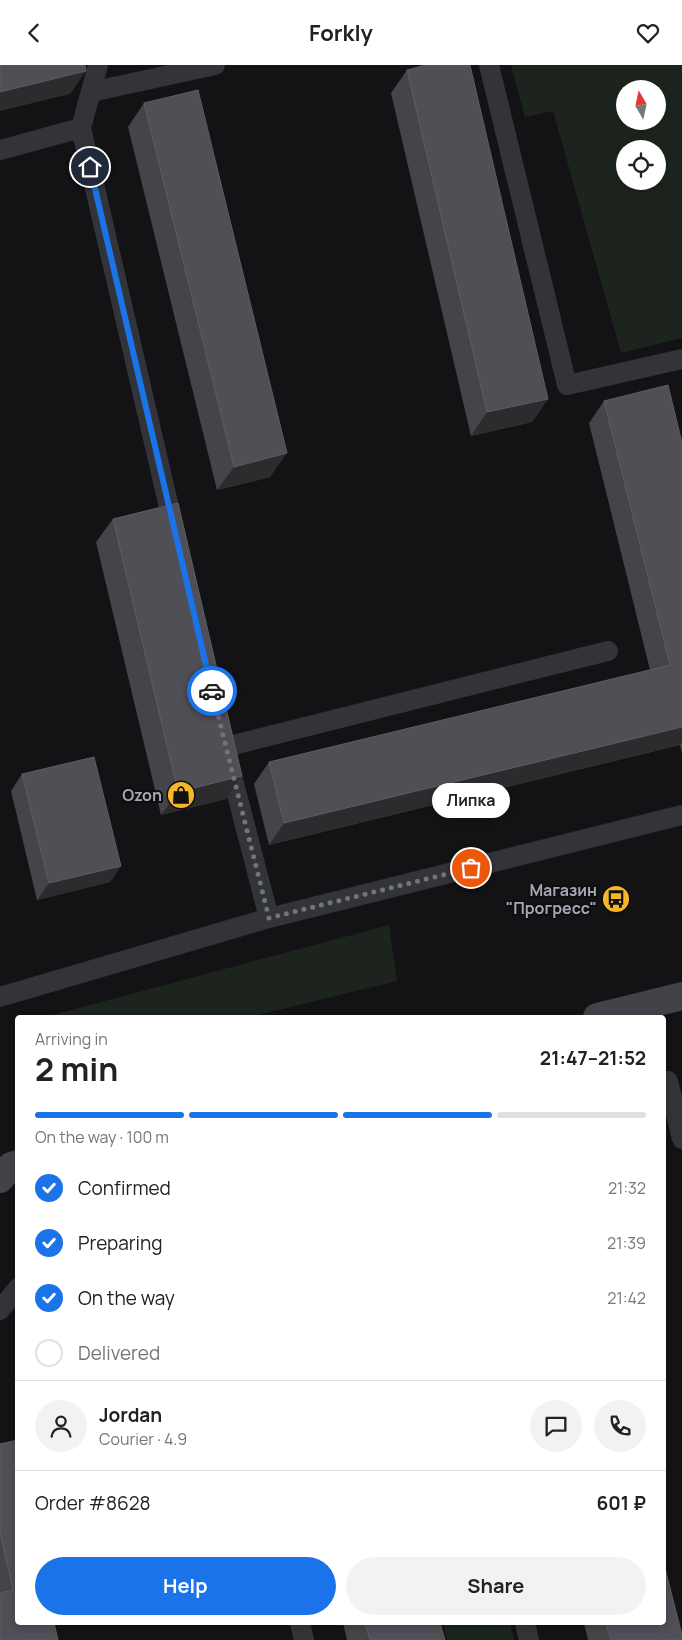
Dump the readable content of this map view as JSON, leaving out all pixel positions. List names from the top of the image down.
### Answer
{
  "places": {
    "shop": ["Ozon"],
    "other": ["Липка"],
    "bus stop": ["Магазин \"Прогресс\""]
  },
  "north": "top",
  "page": {
    "header": "Forkly",
    "bubble": "Липка",
    "heading": ["2 min", "Arriving in", "21:47–21:52"],
    "panel": [
      "Jordan",
      "Courier · 4.9",
      "Order #8628",
      "601 ₽"
    ],
    "bar": "On the way · 100 m",
    "list": [
      ["Confirmed", "21:32"],
      ["Preparing", "21:39"],
      ["On the way", "21:42"],
      "Delivered"
    ],
    "buttons": ["Help", "Share"]
  }
}
